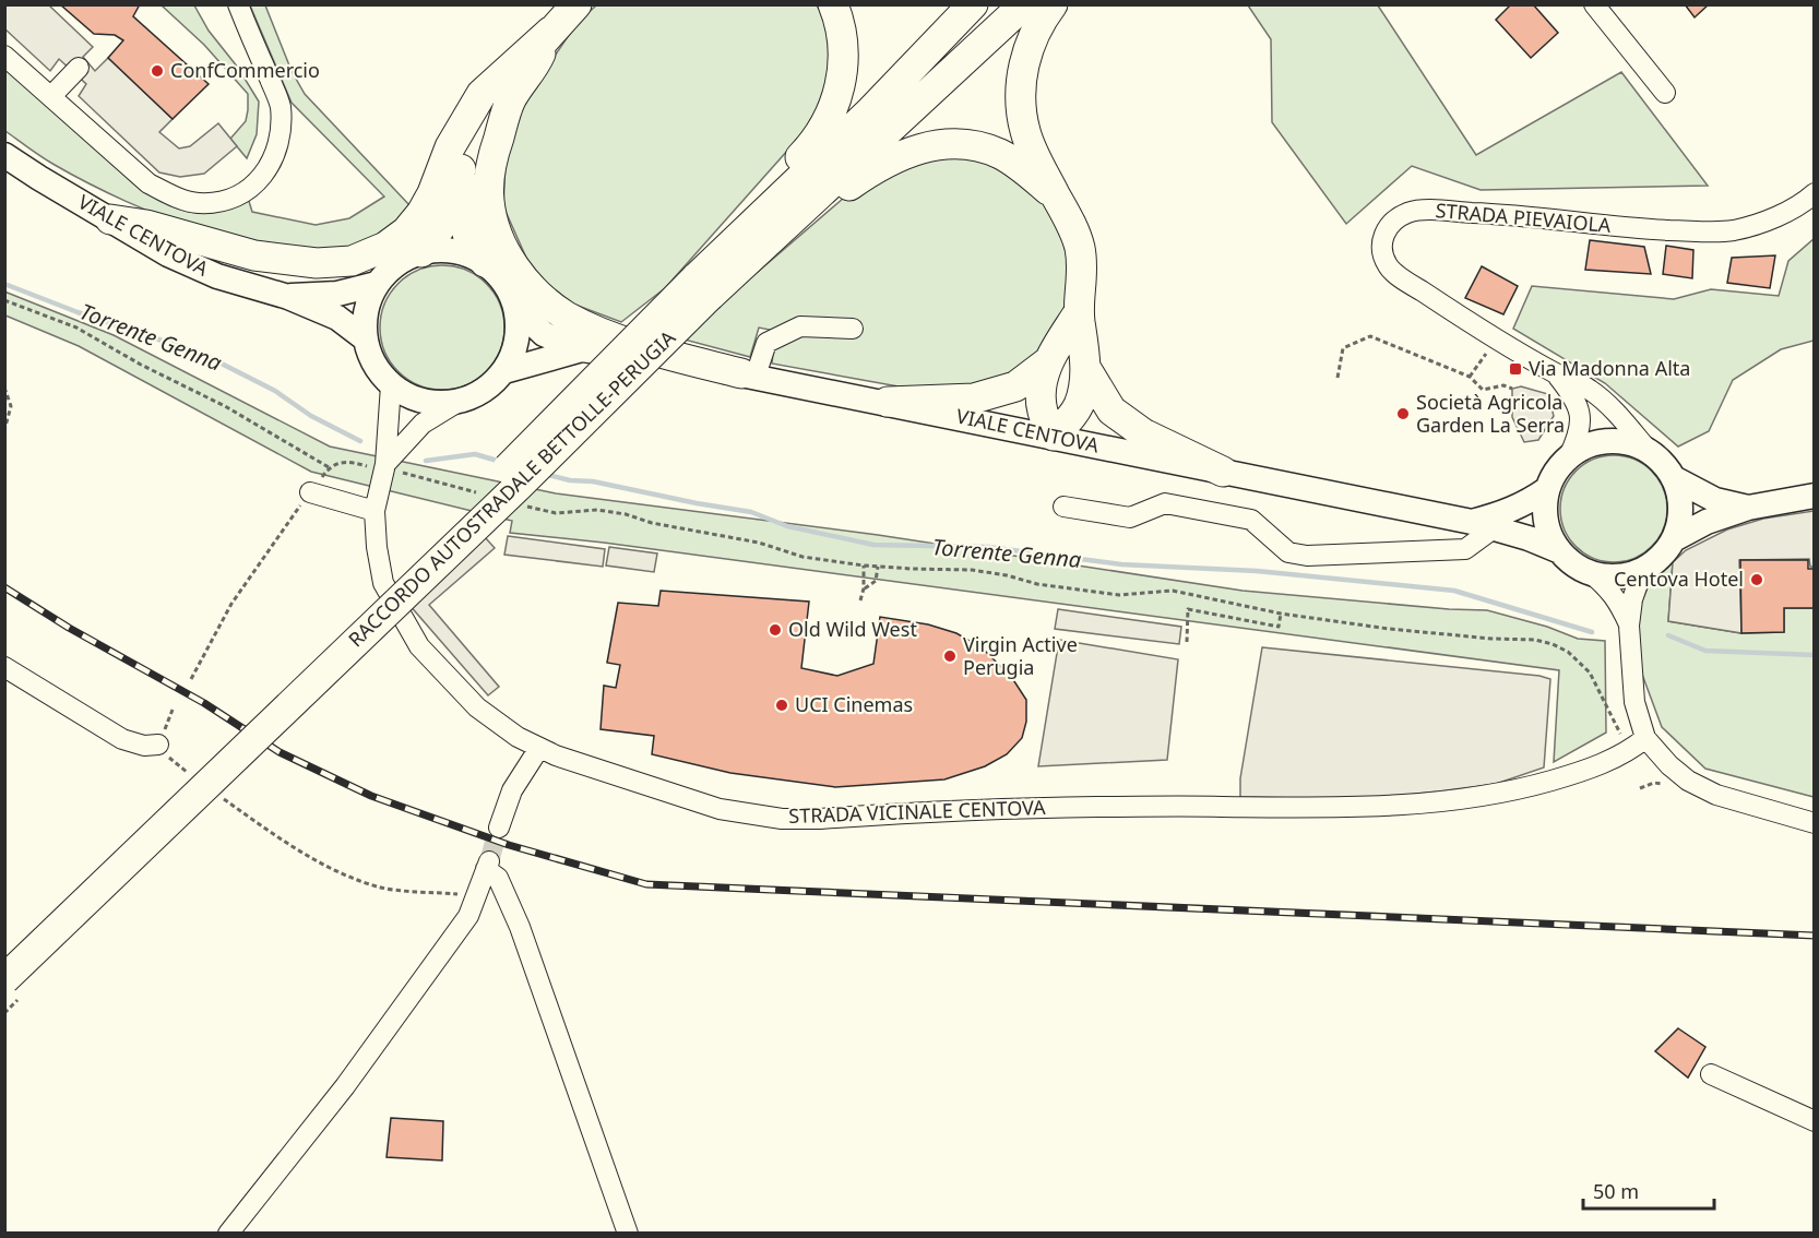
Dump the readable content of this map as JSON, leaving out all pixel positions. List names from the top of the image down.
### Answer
{
  "streets": {
    "highway": ["RACCORDO AUTOSTRADALE BETTOLLE-PERUGIA"],
    "main road": ["VIALE CENTOVA"],
    "street": ["STRADA PIEVAIOLA", "STRADA VICINALE CENTOVA"]
  },
  "crossings": [
    ["STRADA PIEVAIOLA", "VIALE CENTOVA"]
  ],
  "water": ["Torrente Genna"],
  "places": {
    "other": [
      "ConfCommercio",
      "Società Agricola Garden La Serra",
      "Centova Hotel",
      "Old Wild West",
      "Virgin Active Perugia",
      "UCI Cinemas"
    ],
    "transit": ["Via Madonna Alta"]
  },
  "scale_bar": "50 m"
}
